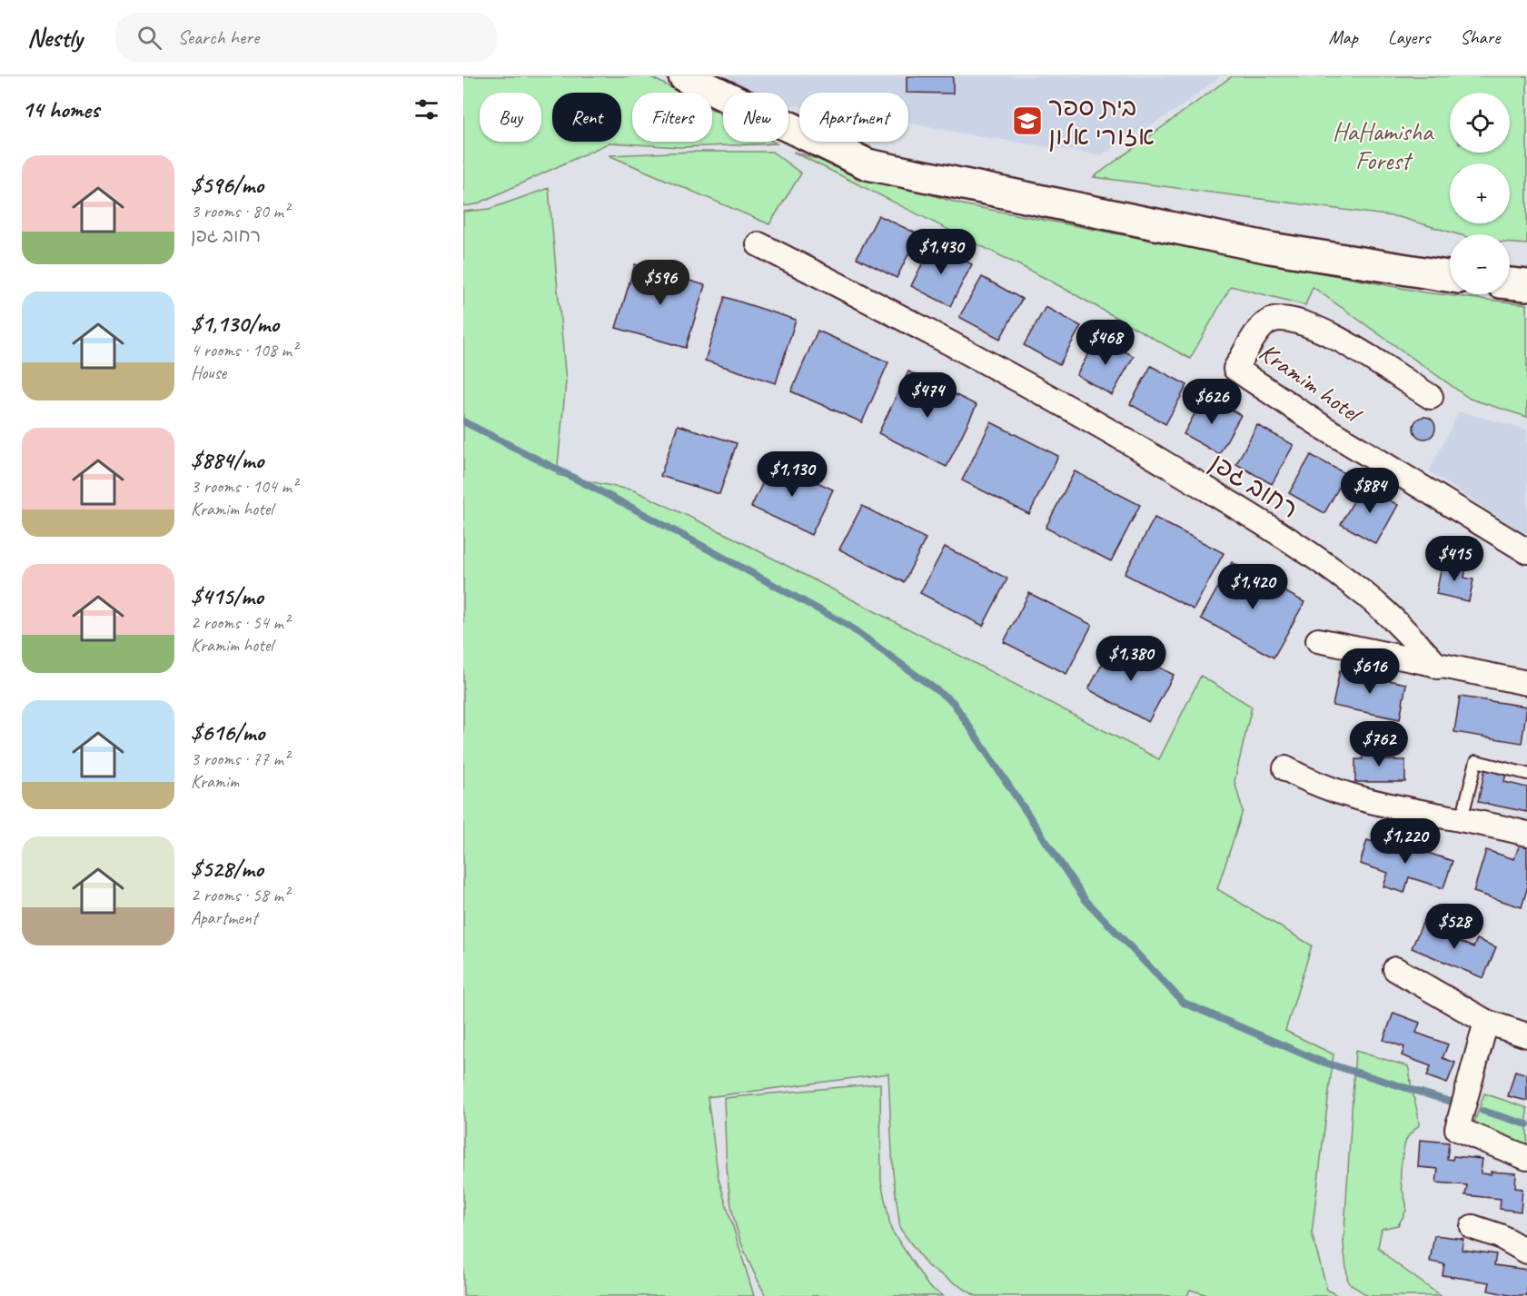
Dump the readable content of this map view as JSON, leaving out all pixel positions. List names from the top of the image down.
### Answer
{
  "streets": {
    "street": ["Kramim hotel", "רחוב גפן"]
  },
  "parks": ["HaHamisha Forest"],
  "places": {
    "school or university": ["בית ספר אזורי אלון"]
  },
  "page": {
    "header": "Nestly",
    "search": "Search here",
    "nav": ["Map", "Layers", "Share"],
    "heading": "14 homes",
    "map_buttons": ["+", "−"],
    "chip": [
      "Buy",
      "Rent",
      "Filters",
      "New",
      "Apartment"
    ],
    "list": [
      {
        "name": "$596/mo",
        "note": "3 rooms · 80 m² · רחוב גפן"
      },
      {
        "name": "$1,130/mo",
        "note": "4 rooms · 108 m² · House"
      },
      {
        "name": "$884/mo",
        "note": "3 rooms · 104 m² · Kramim hotel"
      },
      {
        "name": "$415/mo",
        "note": "2 rooms · 54 m² · Kramim hotel"
      },
      {
        "name": "$616/mo",
        "note": "3 rooms · 77 m² · Kramim"
      },
      {
        "name": "$528/mo",
        "note": "2 rooms · 58 m² · Apartment"
      }
    ],
    "price": [
      "$1,430",
      "$596",
      "$468",
      "$474",
      "$626",
      "$1,130",
      "$884",
      "$415",
      "$1,420",
      "$1,380",
      "$616",
      "$762",
      "$1,220",
      "$528"
    ]
  }
}
